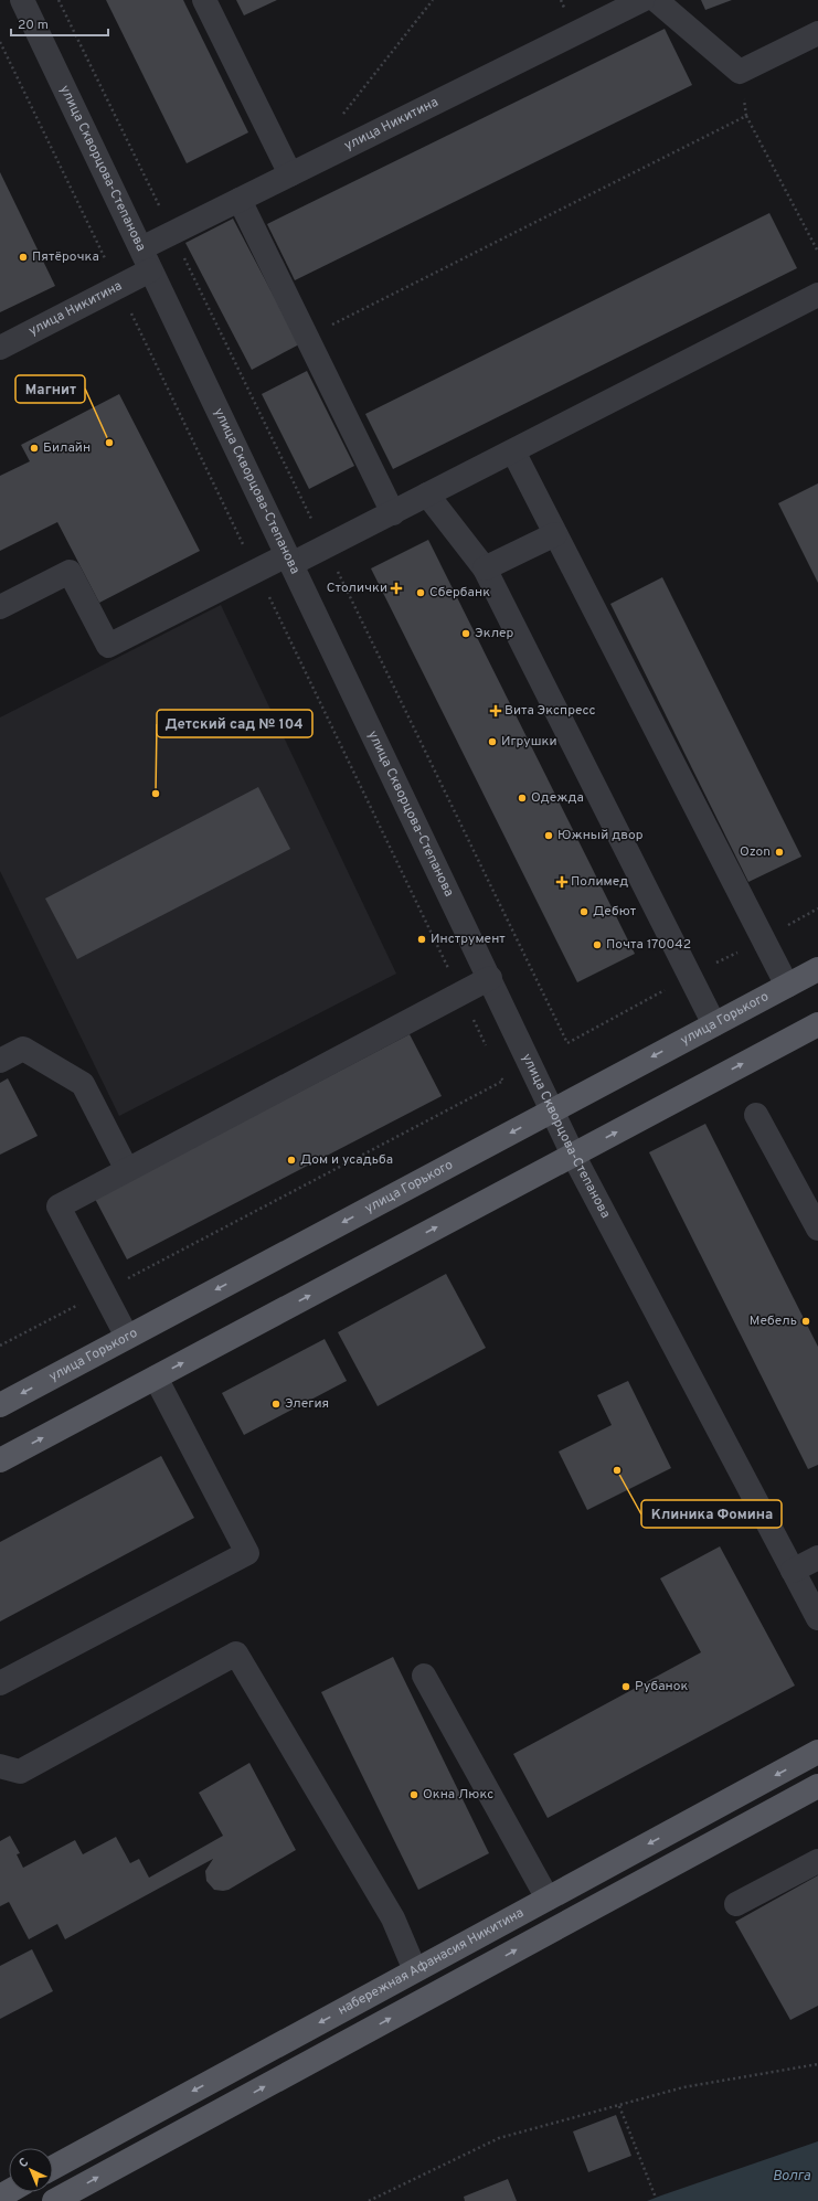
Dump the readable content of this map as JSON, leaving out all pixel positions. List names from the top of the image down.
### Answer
{
  "streets": {
    "main road": ["улица Горького", "набережная Афанасия Никитина"],
    "street": ["улица Никитина", "улица Скворцова-Степанова"]
  },
  "crossings": [
    ["улица Никитина", "улица Скворцова-Степанова"],
    ["улица Скворцова-Степанова", "улица Горького"]
  ],
  "water": ["Волга"],
  "places": {
    "other": [
      "Пятёрочка",
      "Магнит",
      "Билайн",
      "Сбербанк",
      "Эклер",
      "Игрушки",
      "Детский сад № 104",
      "Одежда",
      "Южный двор",
      "Ozon",
      "Дебют",
      "Инструмент",
      "Почта 170042",
      "Дом и усадьба",
      "Мебель",
      "Элегия",
      "Клиника Фомина",
      "Рубанок",
      "Окна Люкс"
    ],
    "health": ["Столички", "Вита Экспресс", "Полимед"]
  },
  "scale_bar": "20 m",
  "north": "top left"
}
